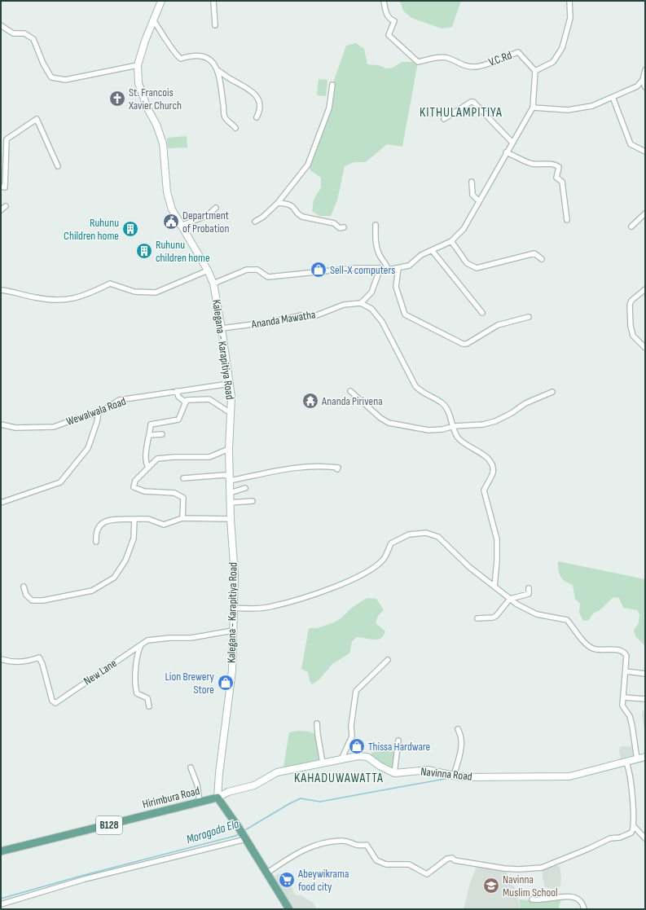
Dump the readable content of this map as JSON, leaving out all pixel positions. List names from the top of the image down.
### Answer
{
  "streets": {
    "main road": [
      "Kalegana - Karapitiya Road",
      "Navinna Road",
      "Hirimbura Road",
      "B128"
    ],
    "street": [
      "V.C.Rd",
      "Ananda Mawatha",
      "Wewalwala Road",
      "New Lane"
    ]
  },
  "crossings": [
    ["Ananda Mawatha", "Kalegana - Karapitiya Road"],
    ["Kalegana - Karapitiya Road", "Wewalwala Road"],
    ["Kalegana - Karapitiya Road", "New Lane"],
    ["Kalegana - Karapitiya Road", "Navinna Road"],
    ["Kalegana - Karapitiya Road", "Hirimbura Road"],
    ["Navinna Road", "Hirimbura Road"]
  ],
  "districts": ["KITHULAMPITIYA", "KAHADUWAWATTA"],
  "water": ["Moragoda Ela"],
  "places": {
    "church": ["St. Francois Xavier Church"],
    "public building": ["Department of Probation"],
    "building": ["Ruhunu Children home", "Ruhunu children home"],
    "shop": ["Sell-X computers", "Lion Brewery Store", "Thissa Hardware"],
    "temple": ["Ananda Pirivena"],
    "supermarket": ["Abeywikrama food city"],
    "school or university": ["Navinna Muslim School"]
  }
}
